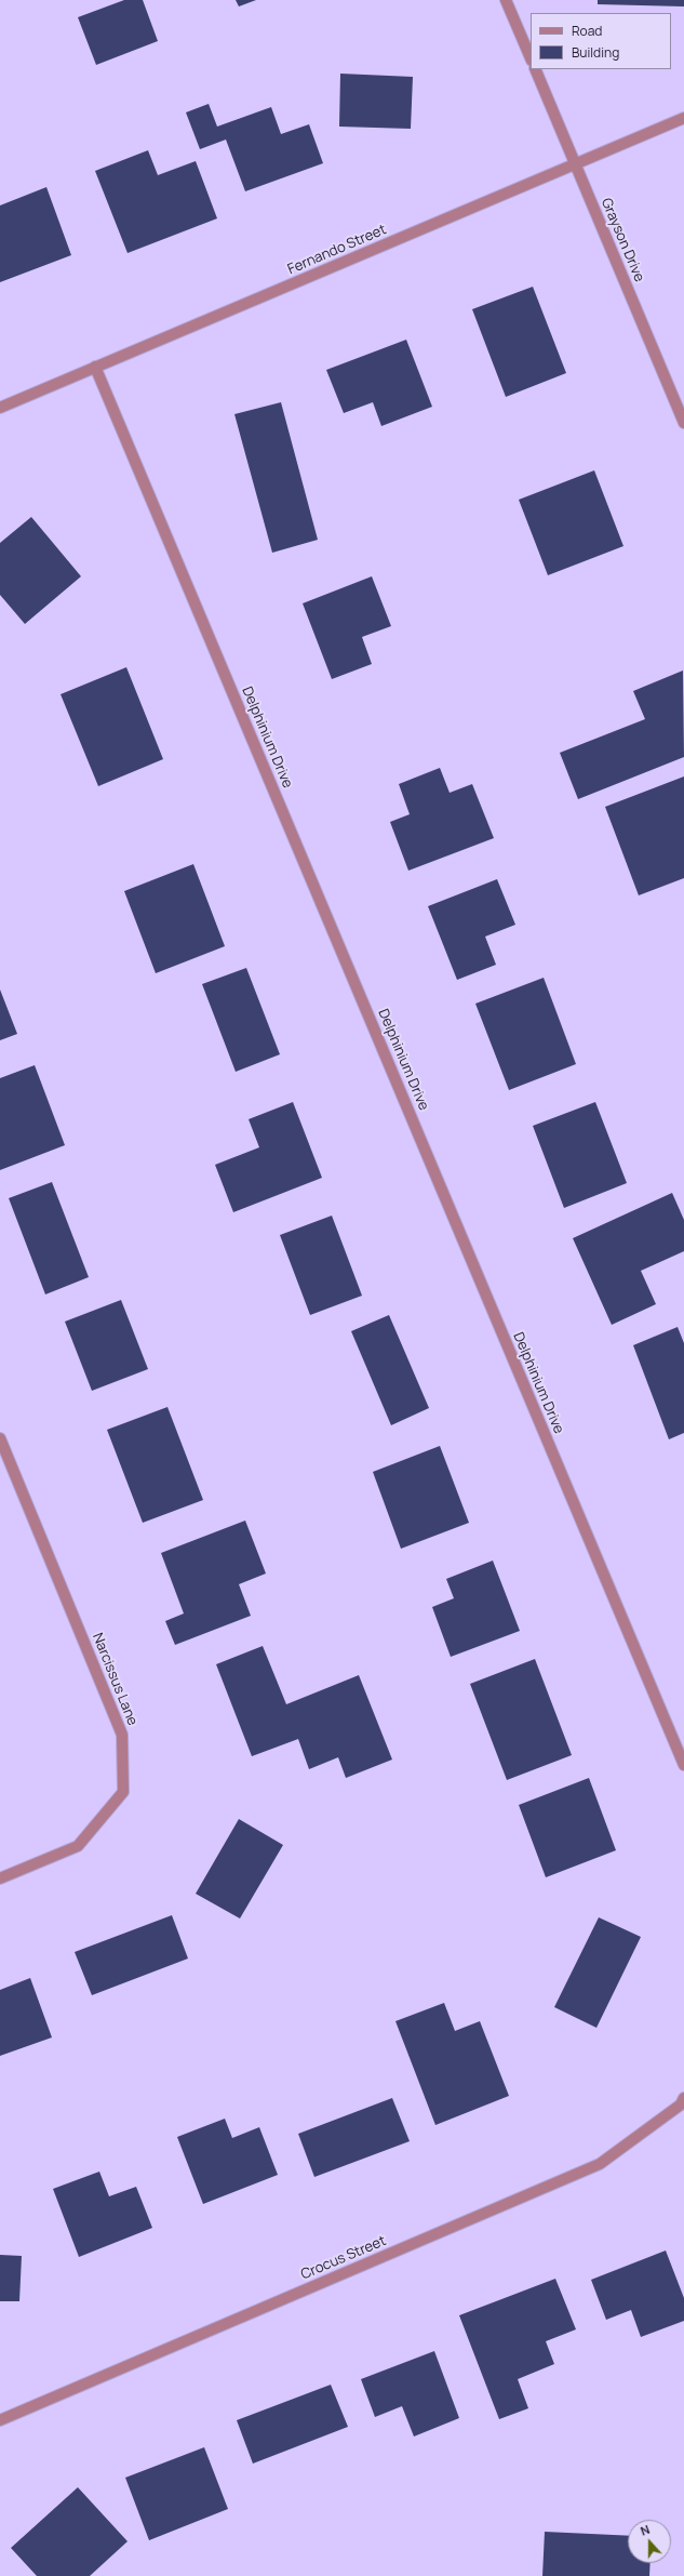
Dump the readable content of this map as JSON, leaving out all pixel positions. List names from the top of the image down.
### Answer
{
  "streets": {
    "street": [
      "Grayson Drive",
      "Fernando Street",
      "Delphinium Drive",
      "Narcissus Lane",
      "Crocus Street"
    ]
  },
  "crossings": [
    ["Grayson Drive", "Fernando Street"],
    ["Fernando Street", "Delphinium Drive"]
  ],
  "legend": ["Road", "Building"],
  "north": "top"
}
